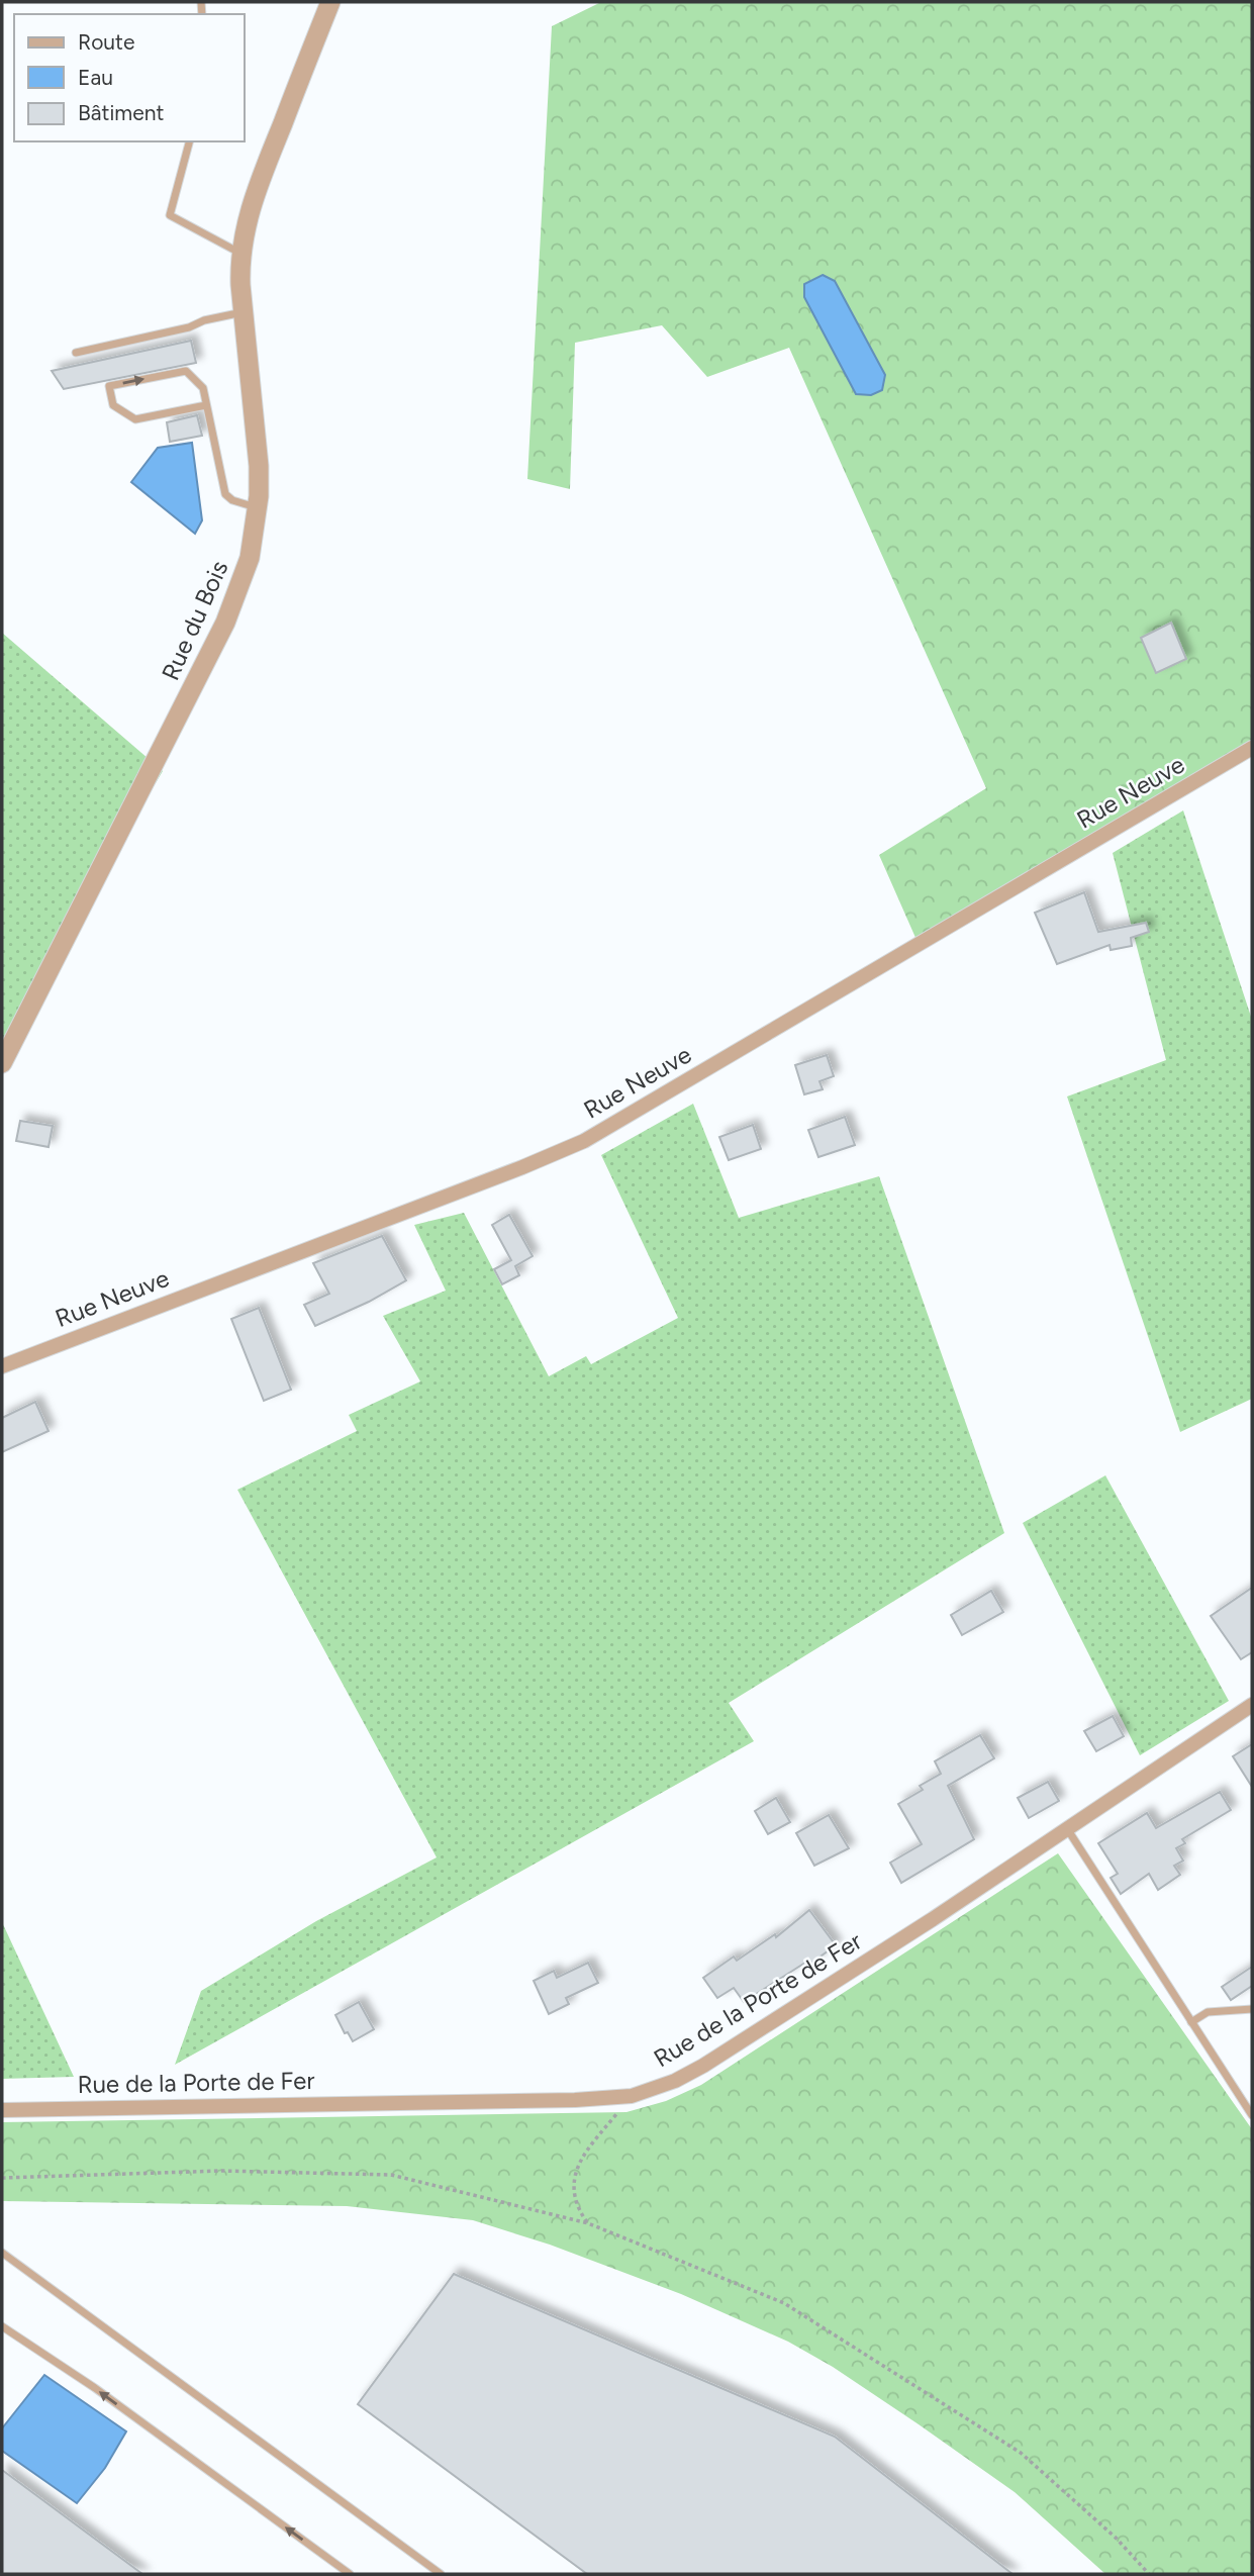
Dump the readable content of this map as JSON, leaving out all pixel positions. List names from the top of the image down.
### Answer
{
  "streets": {
    "street": ["Rue du Bois", "Rue Neuve", "Rue de la Porte de Fer"]
  },
  "legend": ["Route", "Eau", "Bâtiment"]
}
